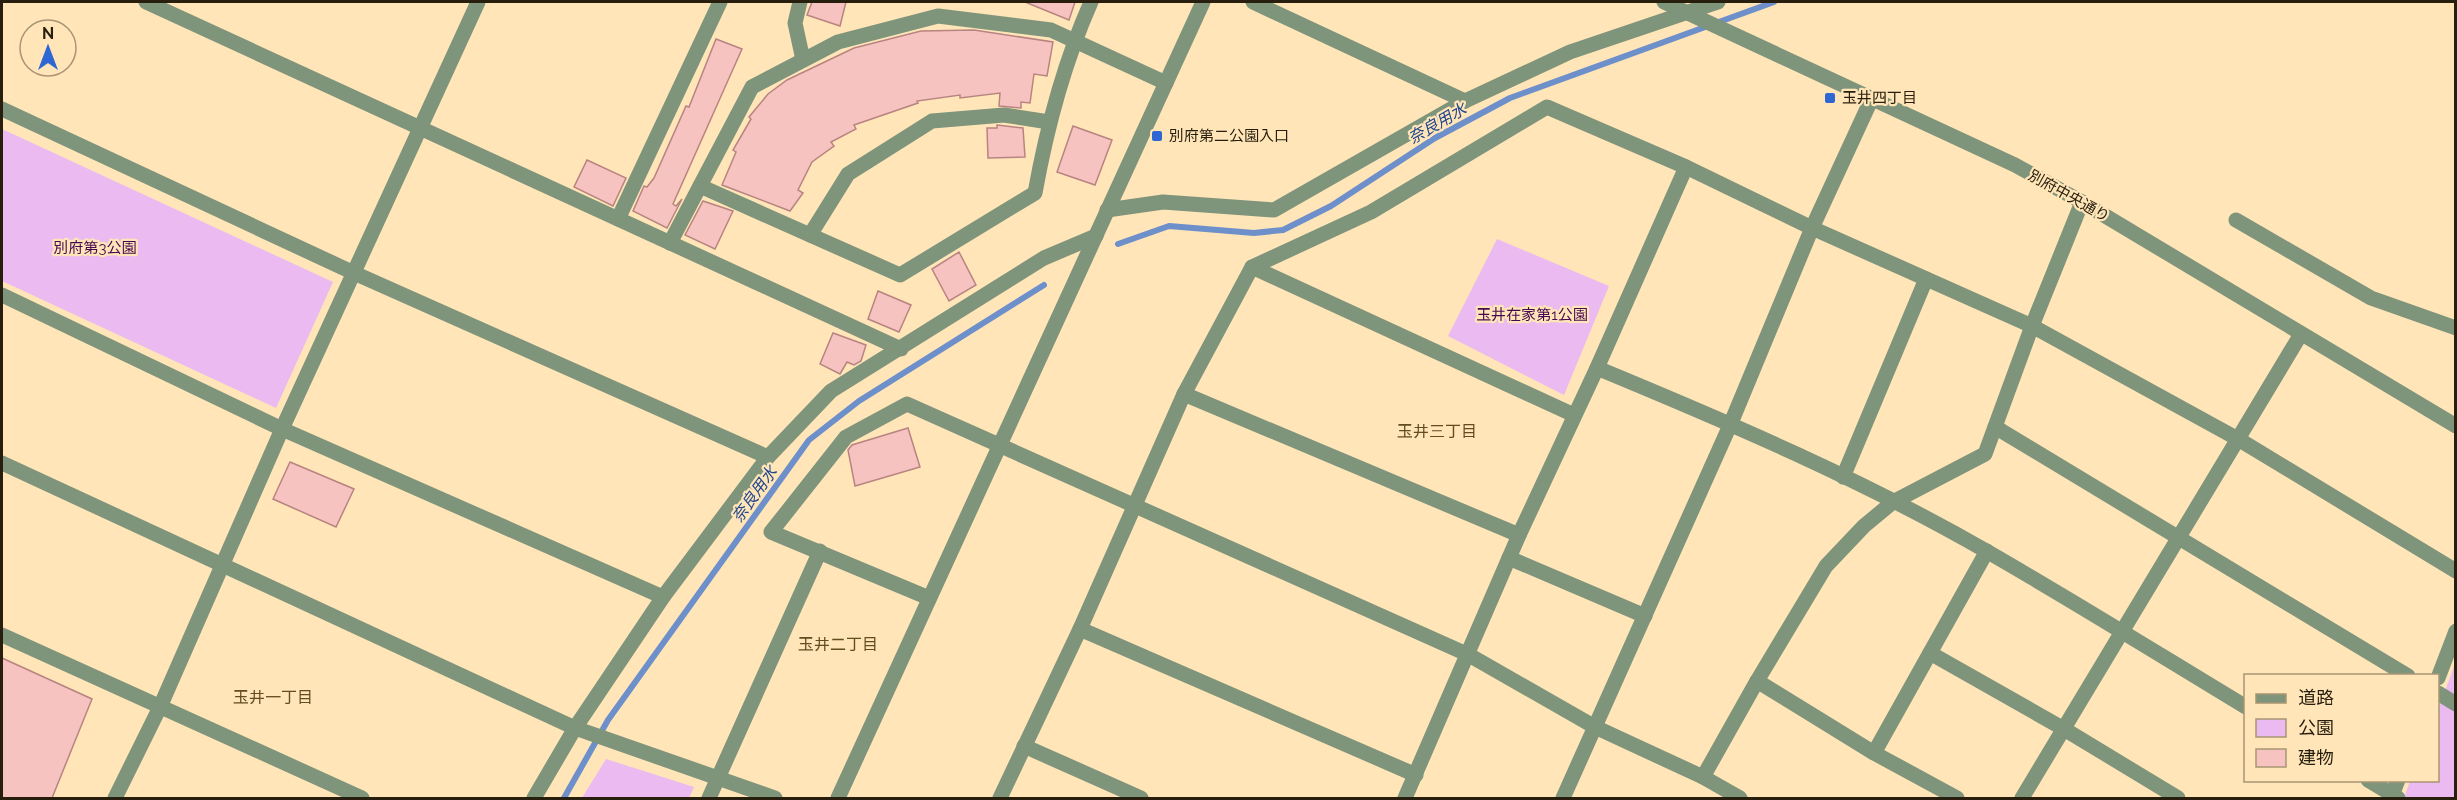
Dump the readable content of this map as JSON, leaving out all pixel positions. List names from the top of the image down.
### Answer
{
  "streets": {
    "street": ["別府中央通り"]
  },
  "districts": ["玉井三丁目", "玉井二丁目", "玉井一丁目"],
  "water": ["奈良用水"],
  "parks": ["別府第3公園", "玉井在家第1公園"],
  "places": {
    "transit": ["玉井四丁目", "別府第二公園入口"]
  },
  "legend": ["道路", "公園", "建物"],
  "north": "top"
}
